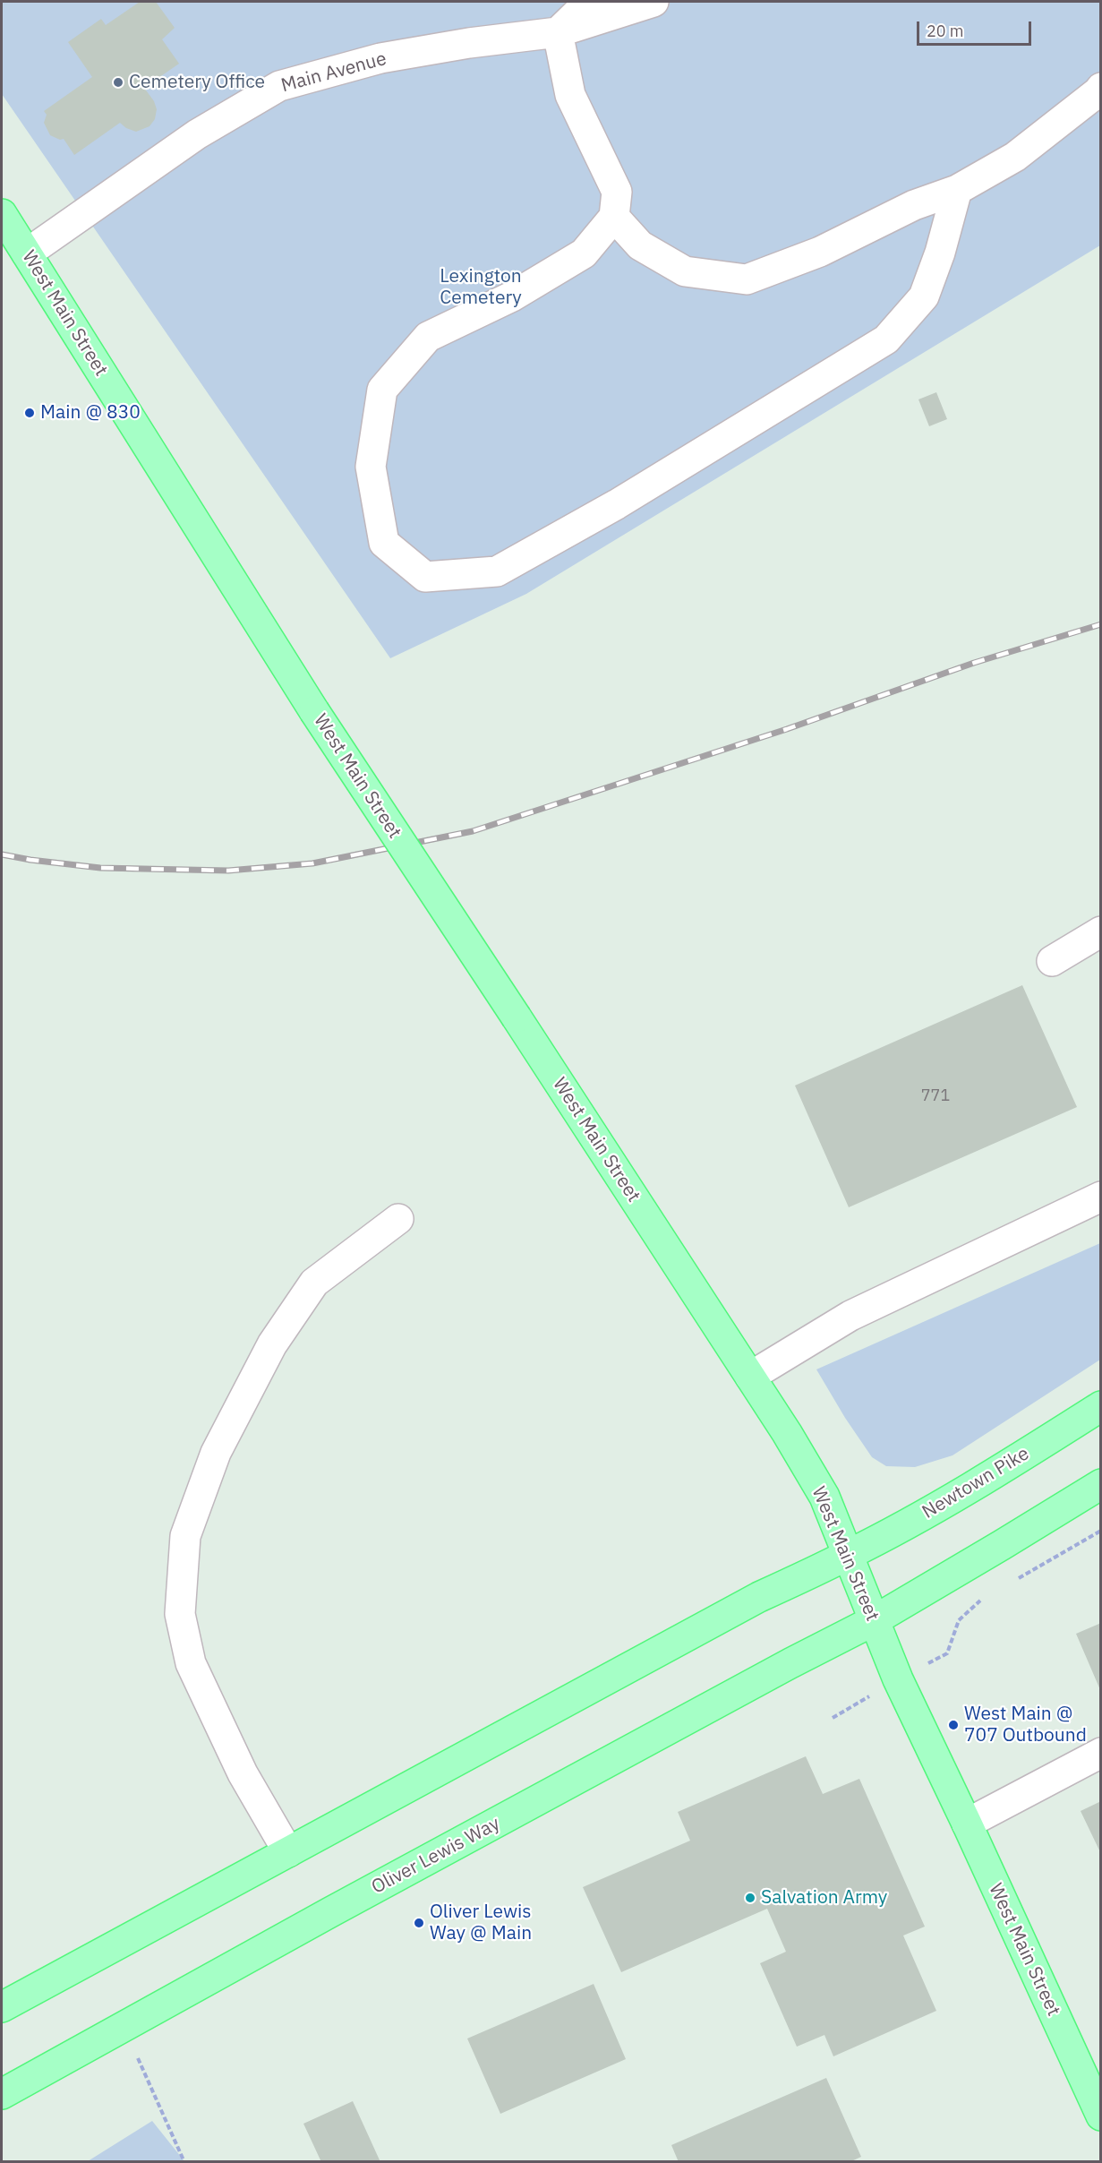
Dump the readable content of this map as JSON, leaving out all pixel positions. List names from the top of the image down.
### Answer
{
  "streets": {
    "main road": ["West Main Street", "Newtown Pike", "Oliver Lewis Way"],
    "street": ["Main Avenue"]
  },
  "crossings": [
    ["Main Avenue", "West Main Street"],
    ["West Main Street", "Newtown Pike"],
    ["West Main Street", "Oliver Lewis Way"]
  ],
  "parks": ["Lexington Cemetery"],
  "places": [
    "Cemetery Office",
    "Main @ 830",
    "West Main @ 707 Outbound",
    "Salvation Army",
    "Oliver Lewis Way @ Main"
  ],
  "house_numbers": ["771"],
  "scale_bar": "20 m"
}
